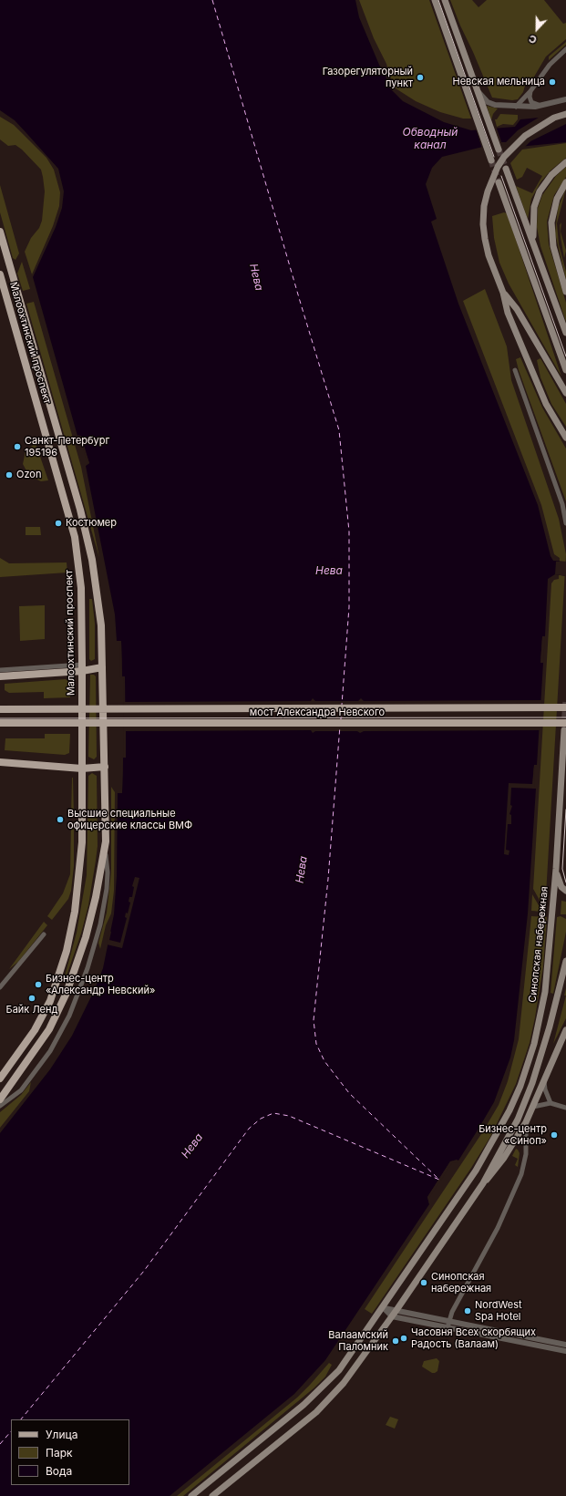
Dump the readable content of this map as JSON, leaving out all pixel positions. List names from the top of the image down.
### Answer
{
  "streets": {
    "main road": ["Малоохтинский проспект", "мост Александра Невского", "Синопская набережная"]
  },
  "crossings": [
    ["мост Александра Невского", "Синопская набережная"]
  ],
  "water": ["Обводный канал", "Нева"],
  "places": [
    "Газорегуляторный пункт",
    "Невская мельница",
    "Санкт-Петербург 195196",
    "Ozon",
    "Костюмер",
    "Высшие специальные офицерские классы ВМФ",
    "Бизнес-центр «Александр Невский»",
    "Байк Ленд",
    "Бизнес-центр «Синоп»",
    "Синопская набережная",
    "NordWest Spa Hotel",
    "Часовня Всех скорбящих Радость (Валаам)",
    "Валаамский Паломник"
  ],
  "legend": ["Улица", "Парк", "Вода"],
  "north": "bottom"
}
